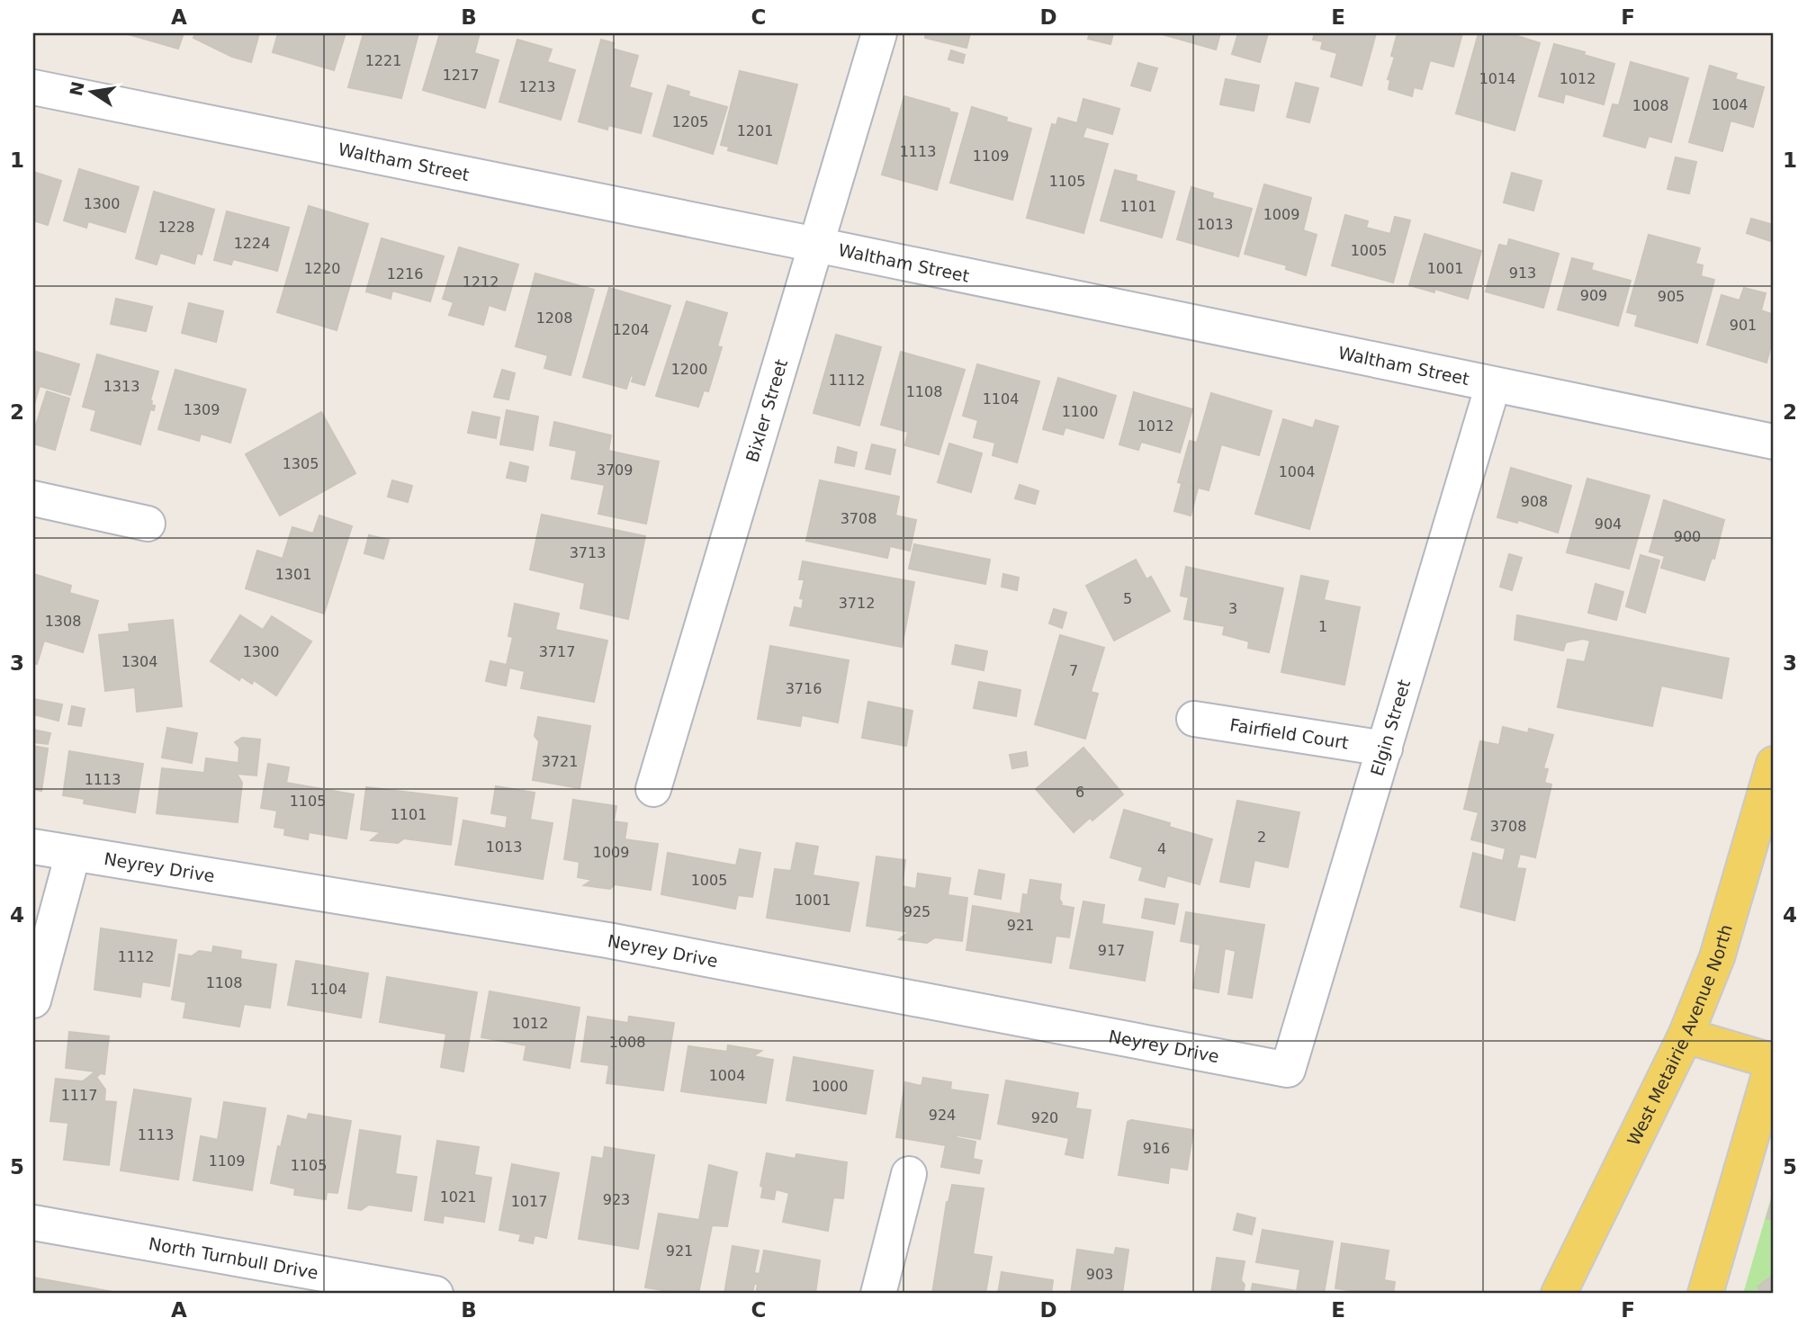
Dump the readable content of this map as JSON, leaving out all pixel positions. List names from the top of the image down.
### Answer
{
  "streets": {
    "main road": ["West Metairie Avenue North"],
    "street": [
      "Waltham Street",
      "Bixler Street",
      "Elgin Street",
      "Fairfield Court",
      "Neyrey Drive",
      "North Turnbull Drive"
    ]
  },
  "crossings": [
    ["Waltham Street", "Bixler Street"],
    ["Waltham Street", "Elgin Street"],
    ["Elgin Street", "Fairfield Court"],
    ["Elgin Street", "Neyrey Drive"]
  ],
  "house_numbers": [
    "1221",
    "1217",
    "1014",
    "1012",
    "1213",
    "1004",
    "1008",
    "1205",
    "1201",
    "1113",
    "1109",
    "1105",
    "1300",
    "1101",
    "1009",
    "1013",
    "1228",
    "1224",
    "1005",
    "1220",
    "1001",
    "913",
    "1216",
    "1212",
    "909",
    "905",
    "1208",
    "901",
    "1204",
    "1200",
    "1112",
    "1313",
    "1108",
    "1104",
    "1309",
    "1100",
    "1012",
    "1305",
    "3709",
    "1004",
    "908",
    "3708",
    "904",
    "900",
    "3713",
    "1301",
    "5",
    "3712",
    "3",
    "1308",
    "1",
    "1300",
    "3717",
    "1304",
    "7",
    "3716",
    "3721",
    "1113",
    "6",
    "1105",
    "1101",
    "3708",
    "2",
    "1013",
    "4",
    "1009",
    "1005",
    "1001",
    "925",
    "921",
    "917",
    "1112",
    "1108",
    "1104",
    "1012",
    "1008",
    "1004",
    "1000",
    "1117",
    "924",
    "920",
    "1113",
    "916",
    "1109",
    "1105",
    "1021",
    "923",
    "1017",
    "921",
    "903"
  ],
  "north": "left",
  "grid": {
    "columns": [
      "A",
      "B",
      "C",
      "D",
      "E",
      "F"
    ],
    "rows": [
      "1",
      "2",
      "3",
      "4",
      "5"
    ]
  }
}
